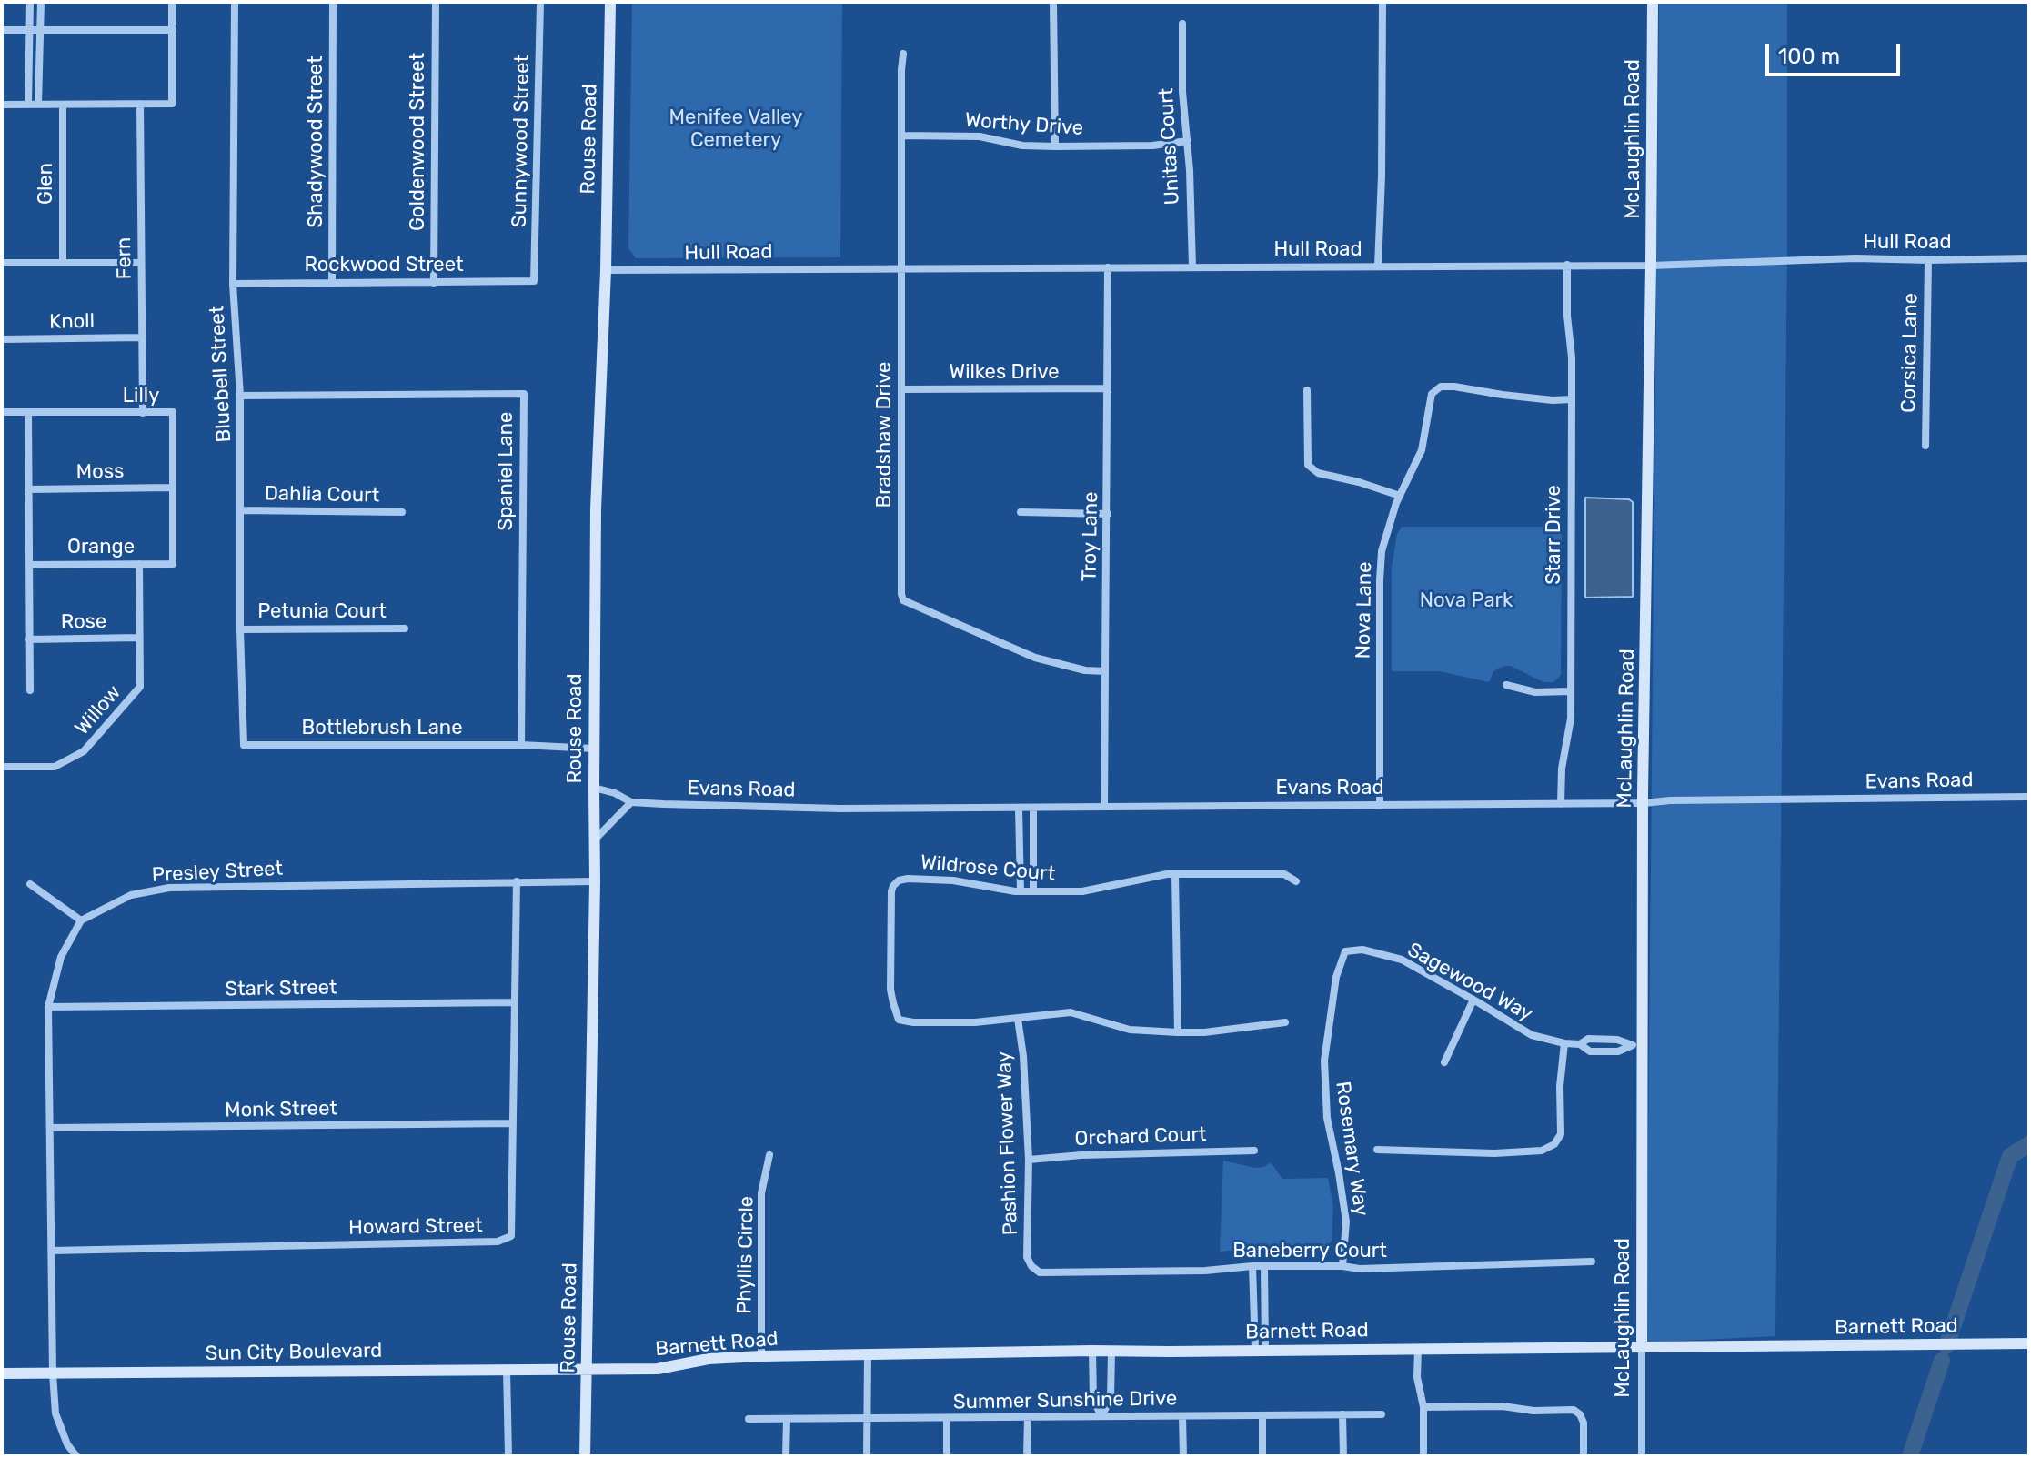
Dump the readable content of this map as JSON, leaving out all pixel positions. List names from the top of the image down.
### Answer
{
  "streets": {
    "street": [
      "Worthy Drive",
      "Rouse Road",
      "McLaughlin Road",
      "Sunnywood Street",
      "Shadywood Street",
      "Goldenwood Street",
      "Unitas Court",
      "Glen",
      "Hull Road",
      "Fern",
      "Rockwood Street",
      "Knoll",
      "Corsica Lane",
      "Wilkes Drive",
      "Bluebell Street",
      "Lilly",
      "Bradshaw Drive",
      "Spaniel Lane",
      "Moss",
      "Dahlia Court",
      "Starr Drive",
      "Troy Lane",
      "Orange",
      "Nova Lane",
      "Petunia Court",
      "Rose",
      "Willow",
      "Bottlebrush Lane",
      "Evans Road",
      "Wildrose Court",
      "Presley Street",
      "Sagewood Way",
      "Stark Street",
      "Monk Street",
      "Orchard Court",
      "Pashion Flower Way",
      "Rosemary Way",
      "Howard Street",
      "Baneberry Court",
      "Phyllis Circle",
      "Barnett Road",
      "Sun City Boulevard",
      "Summer Sunshine Drive"
    ]
  },
  "crossings": [
    ["Worthy Drive", "Unitas Court"],
    ["Worthy Drive", "Bradshaw Drive"],
    ["Rouse Road", "Hull Road"],
    ["Rouse Road", "Bottlebrush Lane"],
    ["Rouse Road", "Evans Road"],
    ["Rouse Road", "Presley Street"],
    ["Rouse Road", "Barnett Road"],
    ["Rouse Road", "Sun City Boulevard"],
    ["McLaughlin Road", "Hull Road"],
    ["McLaughlin Road", "Evans Road"],
    ["McLaughlin Road", "Sagewood Way"],
    ["McLaughlin Road", "Barnett Road"],
    ["Sunnywood Street", "Rockwood Street"],
    ["Shadywood Street", "Rockwood Street"],
    ["Goldenwood Street", "Rockwood Street"],
    ["Unitas Court", "Hull Road"],
    ["Hull Road", "Corsica Lane"],
    ["Hull Road", "Bradshaw Drive"],
    ["Hull Road", "Starr Drive"],
    ["Hull Road", "Troy Lane"],
    ["Fern", "Knoll"],
    ["Fern", "Lilly"],
    ["Rockwood Street", "Bluebell Street"],
    ["Wilkes Drive", "Bradshaw Drive"],
    ["Wilkes Drive", "Troy Lane"],
    ["Bluebell Street", "Spaniel Lane"],
    ["Bluebell Street", "Dahlia Court"],
    ["Bluebell Street", "Petunia Court"],
    ["Bluebell Street", "Bottlebrush Lane"],
    ["Lilly", "Moss"],
    ["Lilly", "Orange"],
    ["Bradshaw Drive", "Troy Lane"],
    ["Spaniel Lane", "Bottlebrush Lane"],
    ["Starr Drive", "Nova Lane"],
    ["Starr Drive", "Evans Road"],
    ["Troy Lane", "Evans Road"],
    ["Orange", "Willow"],
    ["Nova Lane", "Evans Road"],
    ["Rose", "Willow"],
    ["Wildrose Court", "Pashion Flower Way"],
    ["Presley Street", "Howard Street"],
    ["Sagewood Way", "Rosemary Way"],
    ["Stark Street", "Howard Street"],
    ["Monk Street", "Howard Street"],
    ["Orchard Court", "Pashion Flower Way"],
    ["Pashion Flower Way", "Baneberry Court"],
    ["Rosemary Way", "Baneberry Court"],
    ["Phyllis Circle", "Barnett Road"],
    ["Barnett Road", "Sun City Boulevard"]
  ],
  "parks": ["Menifee Valley Cemetery", "Nova Park"],
  "scale_bar": "100 m"
}
